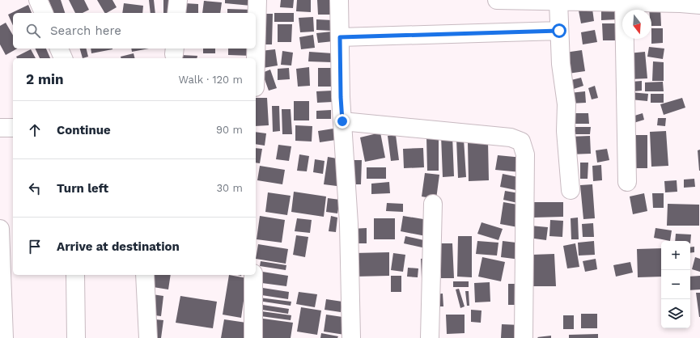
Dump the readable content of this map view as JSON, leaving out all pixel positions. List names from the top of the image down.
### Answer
{
  "north": "bottom",
  "page": {
    "search": "Search here",
    "heading": ["2 min", "Walk · 120 m"],
    "list": [
      ["Continue", "90 m"],
      ["Turn left", "30 m"],
      "Arrive at destination"
    ],
    "map_buttons": ["+", "−"]
  }
}
